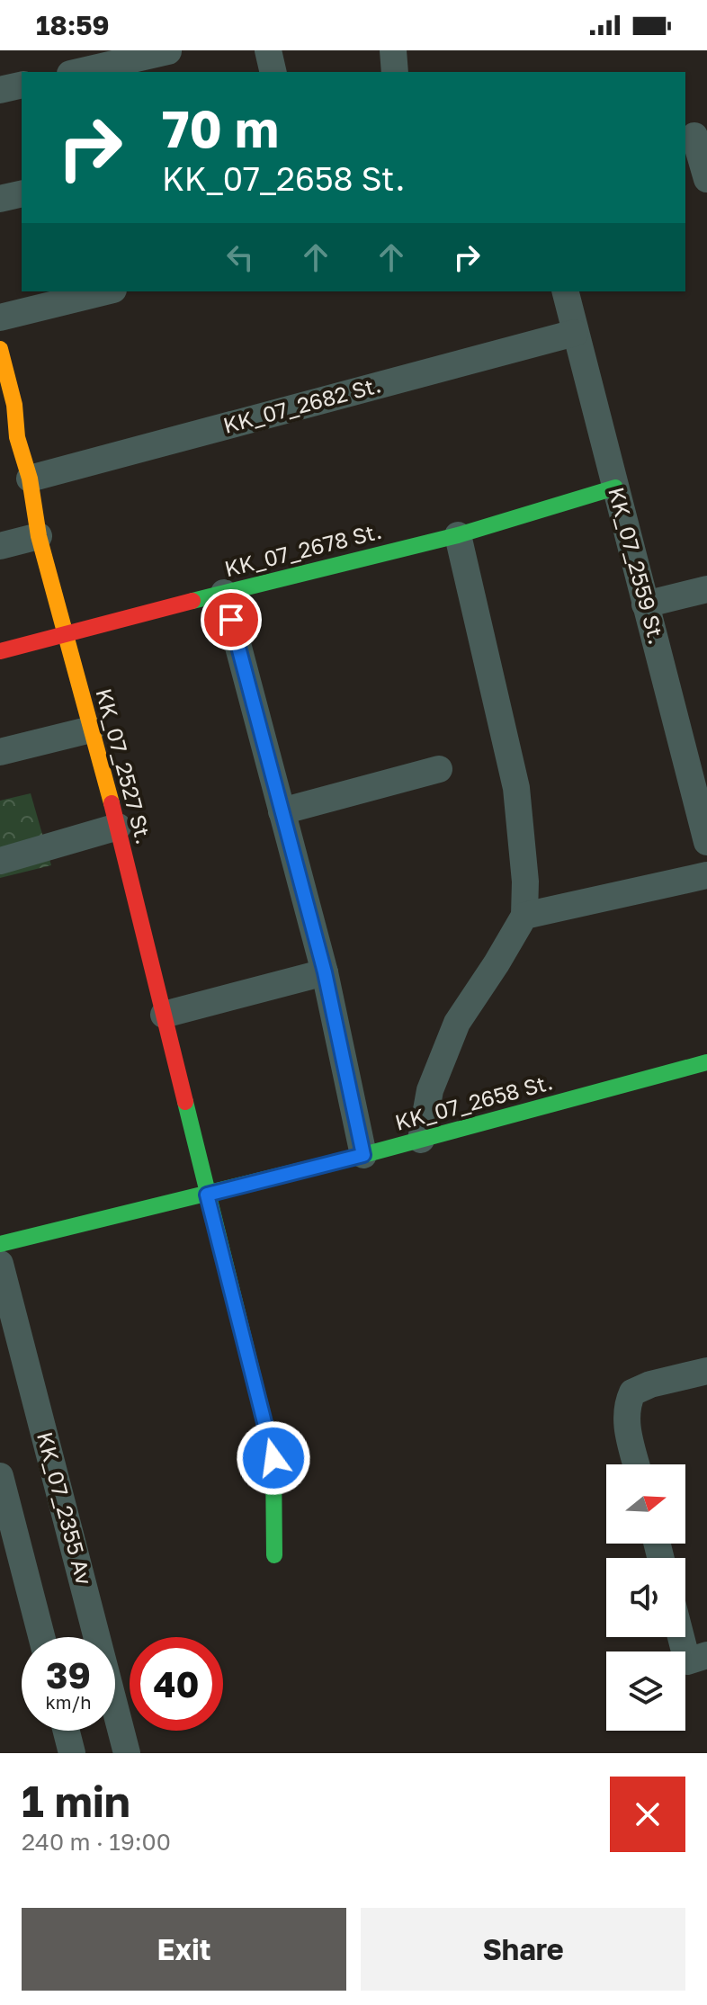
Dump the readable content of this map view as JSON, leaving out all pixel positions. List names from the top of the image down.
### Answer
{
  "streets": {
    "street": [
      "KK_07_2682 St.",
      "KK_07_2678 St.",
      "KK_07_2559 St.",
      "KK_07_2527 St.",
      "KK_07_2658 St.",
      "KK_07_2355 Av"
    ]
  },
  "crossings": [
    ["KK_07_2682 St.", "KK_07_2559 St."],
    ["KK_07_2682 St.", "KK_07_2527 St."],
    ["KK_07_2678 St.", "KK_07_2559 St."],
    ["KK_07_2678 St.", "KK_07_2527 St."],
    ["KK_07_2527 St.", "KK_07_2658 St."]
  ],
  "north": "right",
  "page": {
    "status": "18:59",
    "turn": ["70 m", "KK_07_2658 St."],
    "speed": "39 km/h",
    "limit": "40",
    "heading": ["1 min", "240 m · 19:00"],
    "buttons": ["Exit", "Share"]
  }
}
